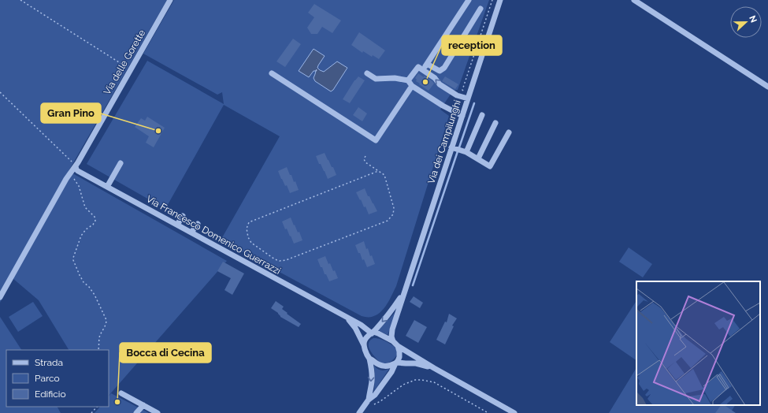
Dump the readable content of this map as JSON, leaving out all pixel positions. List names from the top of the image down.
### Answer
{
  "streets": {
    "street": ["Via delle Gorette", "Via dei Campilunghi", "Via Francesco Domenico Guerrazzi"]
  },
  "crossings": [
    ["Via delle Gorette", "Via Francesco Domenico Guerrazzi"],
    ["Via dei Campilunghi", "Via Francesco Domenico Guerrazzi"]
  ],
  "places": ["reception", "Gran Pino", "Bocca di Cecina"],
  "legend": ["Strada", "Parco", "Edificio"],
  "north": "right"
}
